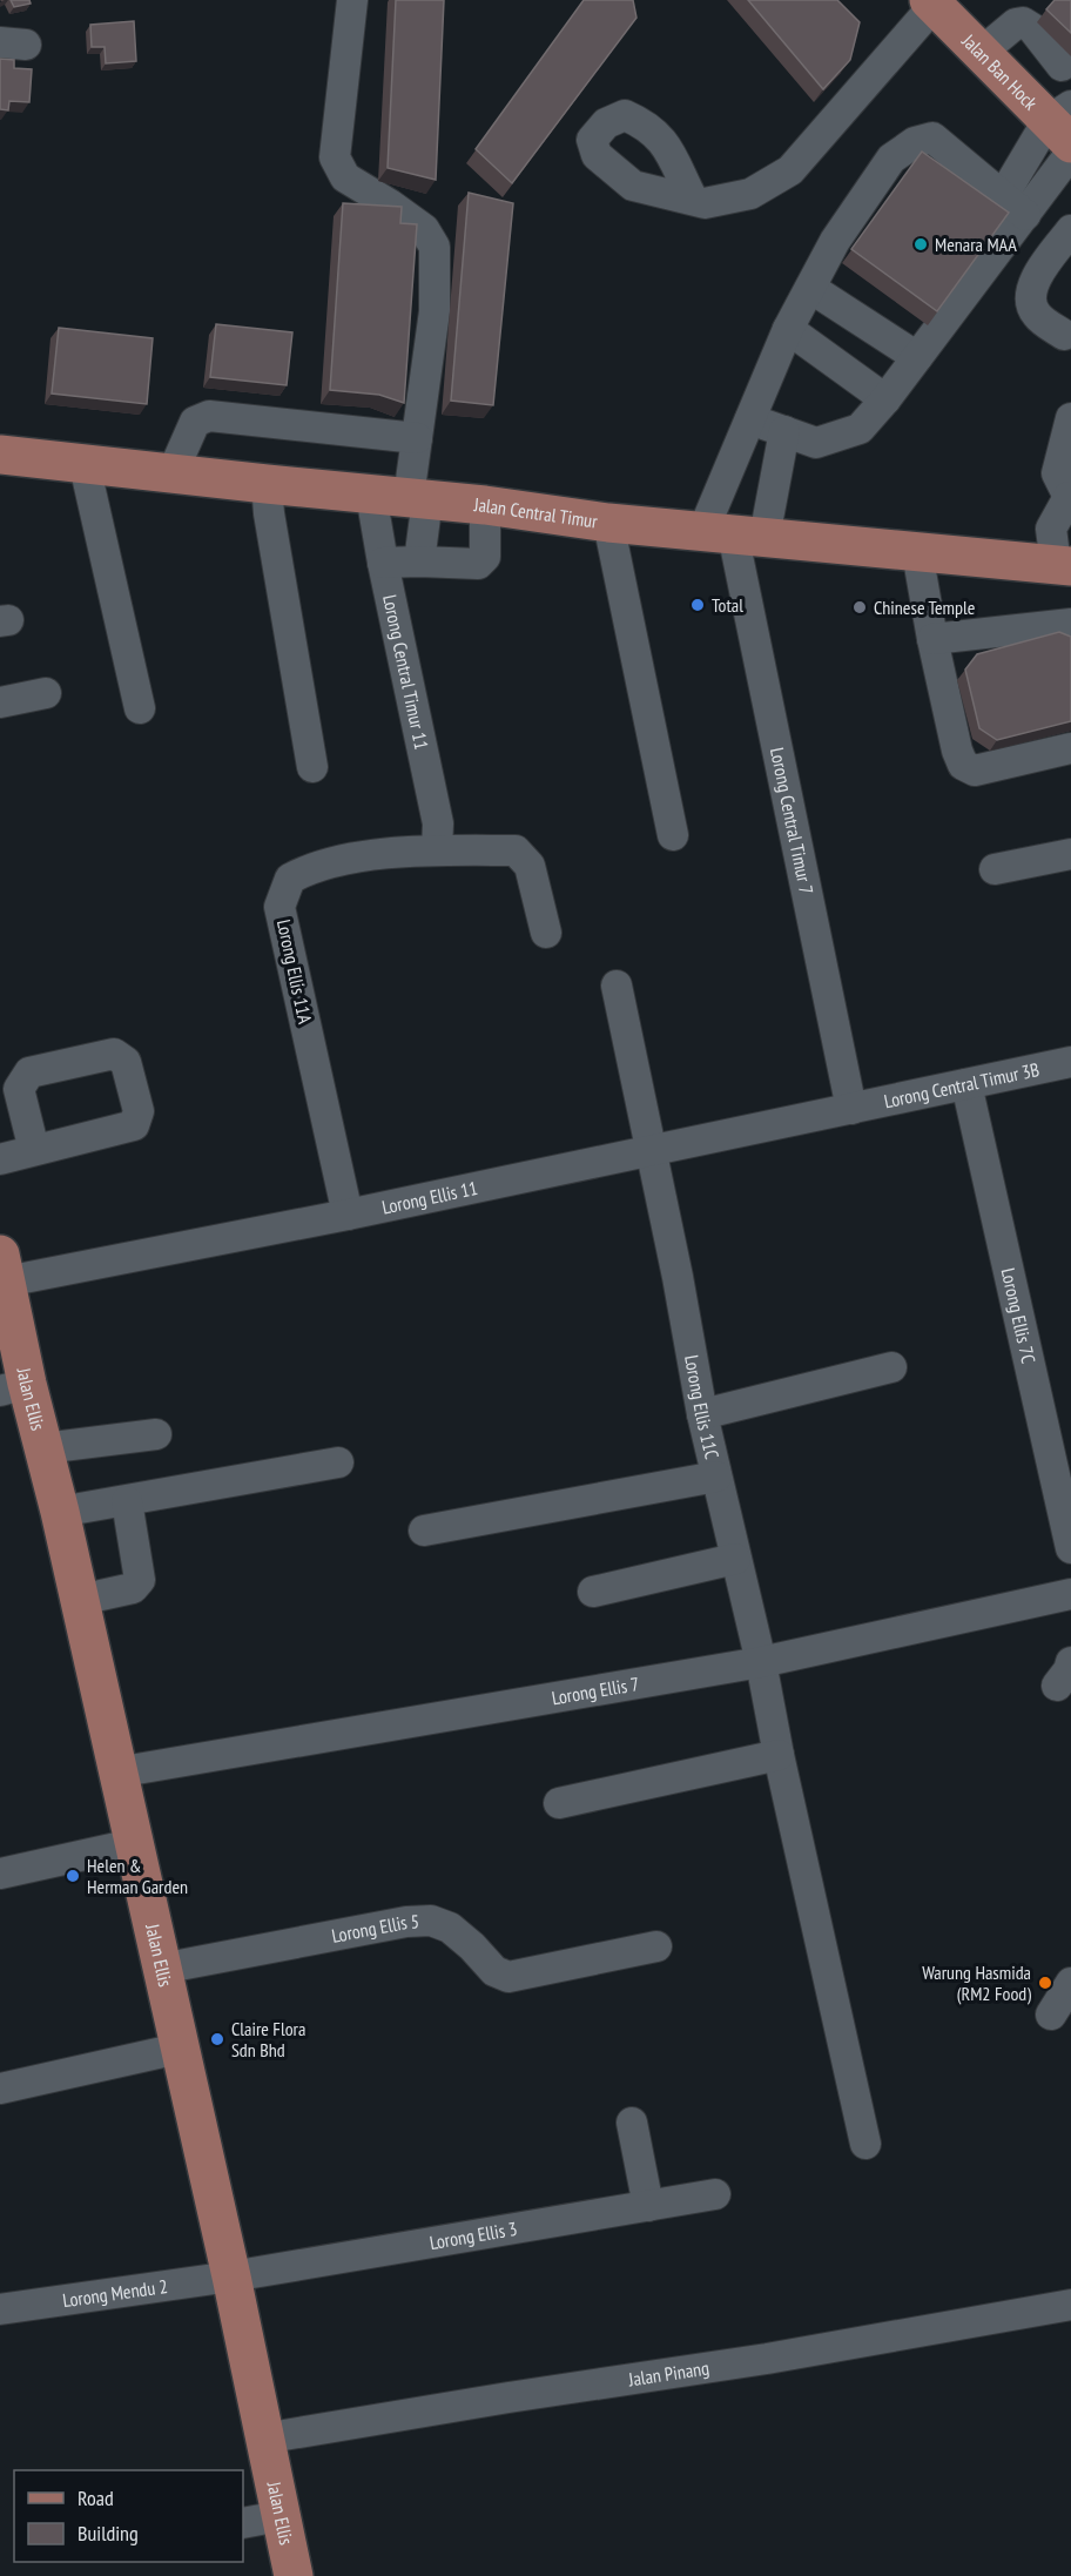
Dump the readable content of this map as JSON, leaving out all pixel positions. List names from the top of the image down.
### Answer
{
  "streets": {
    "main road": ["Jalan Ban Hock", "Jalan Central Timur", "Jalan Ellis"],
    "street": [
      "Lorong Central Timur 11",
      "Lorong Central Timur 7",
      "Lorong Ellis 11A",
      "Lorong Central Timur 3B",
      "Lorong Ellis 11",
      "Lorong Ellis 7C",
      "Lorong Ellis 11C",
      "Lorong Ellis 7",
      "Lorong Ellis 5",
      "Lorong Ellis 3",
      "Lorong Mendu 2",
      "Jalan Pinang"
    ]
  },
  "crossings": [
    ["Jalan Central Timur", "Lorong Central Timur 11"],
    ["Jalan Central Timur", "Lorong Central Timur 7"],
    ["Lorong Central Timur 11", "Lorong Ellis 11A"],
    ["Lorong Central Timur 7", "Lorong Central Timur 3B"],
    ["Lorong Central Timur 7", "Lorong Ellis 11"],
    ["Lorong Ellis 11A", "Lorong Ellis 11"],
    ["Lorong Central Timur 3B", "Lorong Ellis 11"],
    ["Lorong Central Timur 3B", "Lorong Ellis 7C"],
    ["Lorong Ellis 11", "Jalan Ellis"],
    ["Lorong Ellis 11", "Lorong Ellis 11C"],
    ["Jalan Ellis", "Lorong Ellis 7"],
    ["Jalan Ellis", "Lorong Ellis 5"],
    ["Jalan Ellis", "Lorong Ellis 3"],
    ["Jalan Ellis", "Lorong Mendu 2"],
    ["Jalan Ellis", "Jalan Pinang"],
    ["Lorong Ellis 11C", "Lorong Ellis 7"],
    ["Lorong Ellis 3", "Lorong Mendu 2"]
  ],
  "places": [
    "Menara MAA",
    "Total",
    "Chinese Temple",
    "Helen & Herman Garden",
    "Warung Hasmida (RM2 Food)",
    "Claire Flora Sdn Bhd"
  ],
  "legend": ["Road", "Building"]
}
